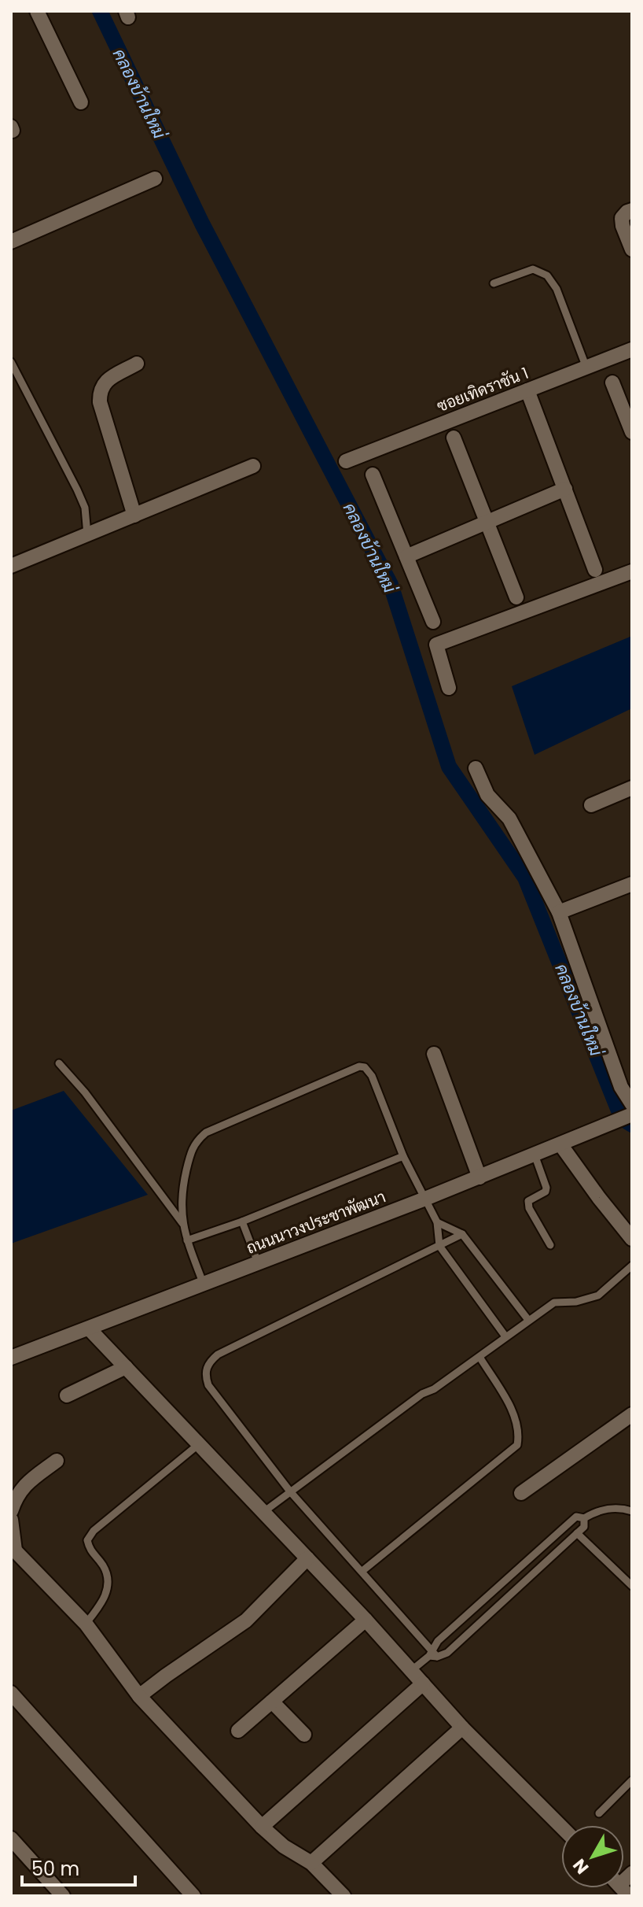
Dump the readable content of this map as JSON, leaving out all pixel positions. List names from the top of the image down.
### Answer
{
  "streets": {
    "street": ["ซอยเทิดราชัน 1", "ถนนนาวงประชาพัฒนา"]
  },
  "water": ["คลองบ้านใหม่"],
  "scale_bar": "50 m",
  "north": "bottom left"
}
